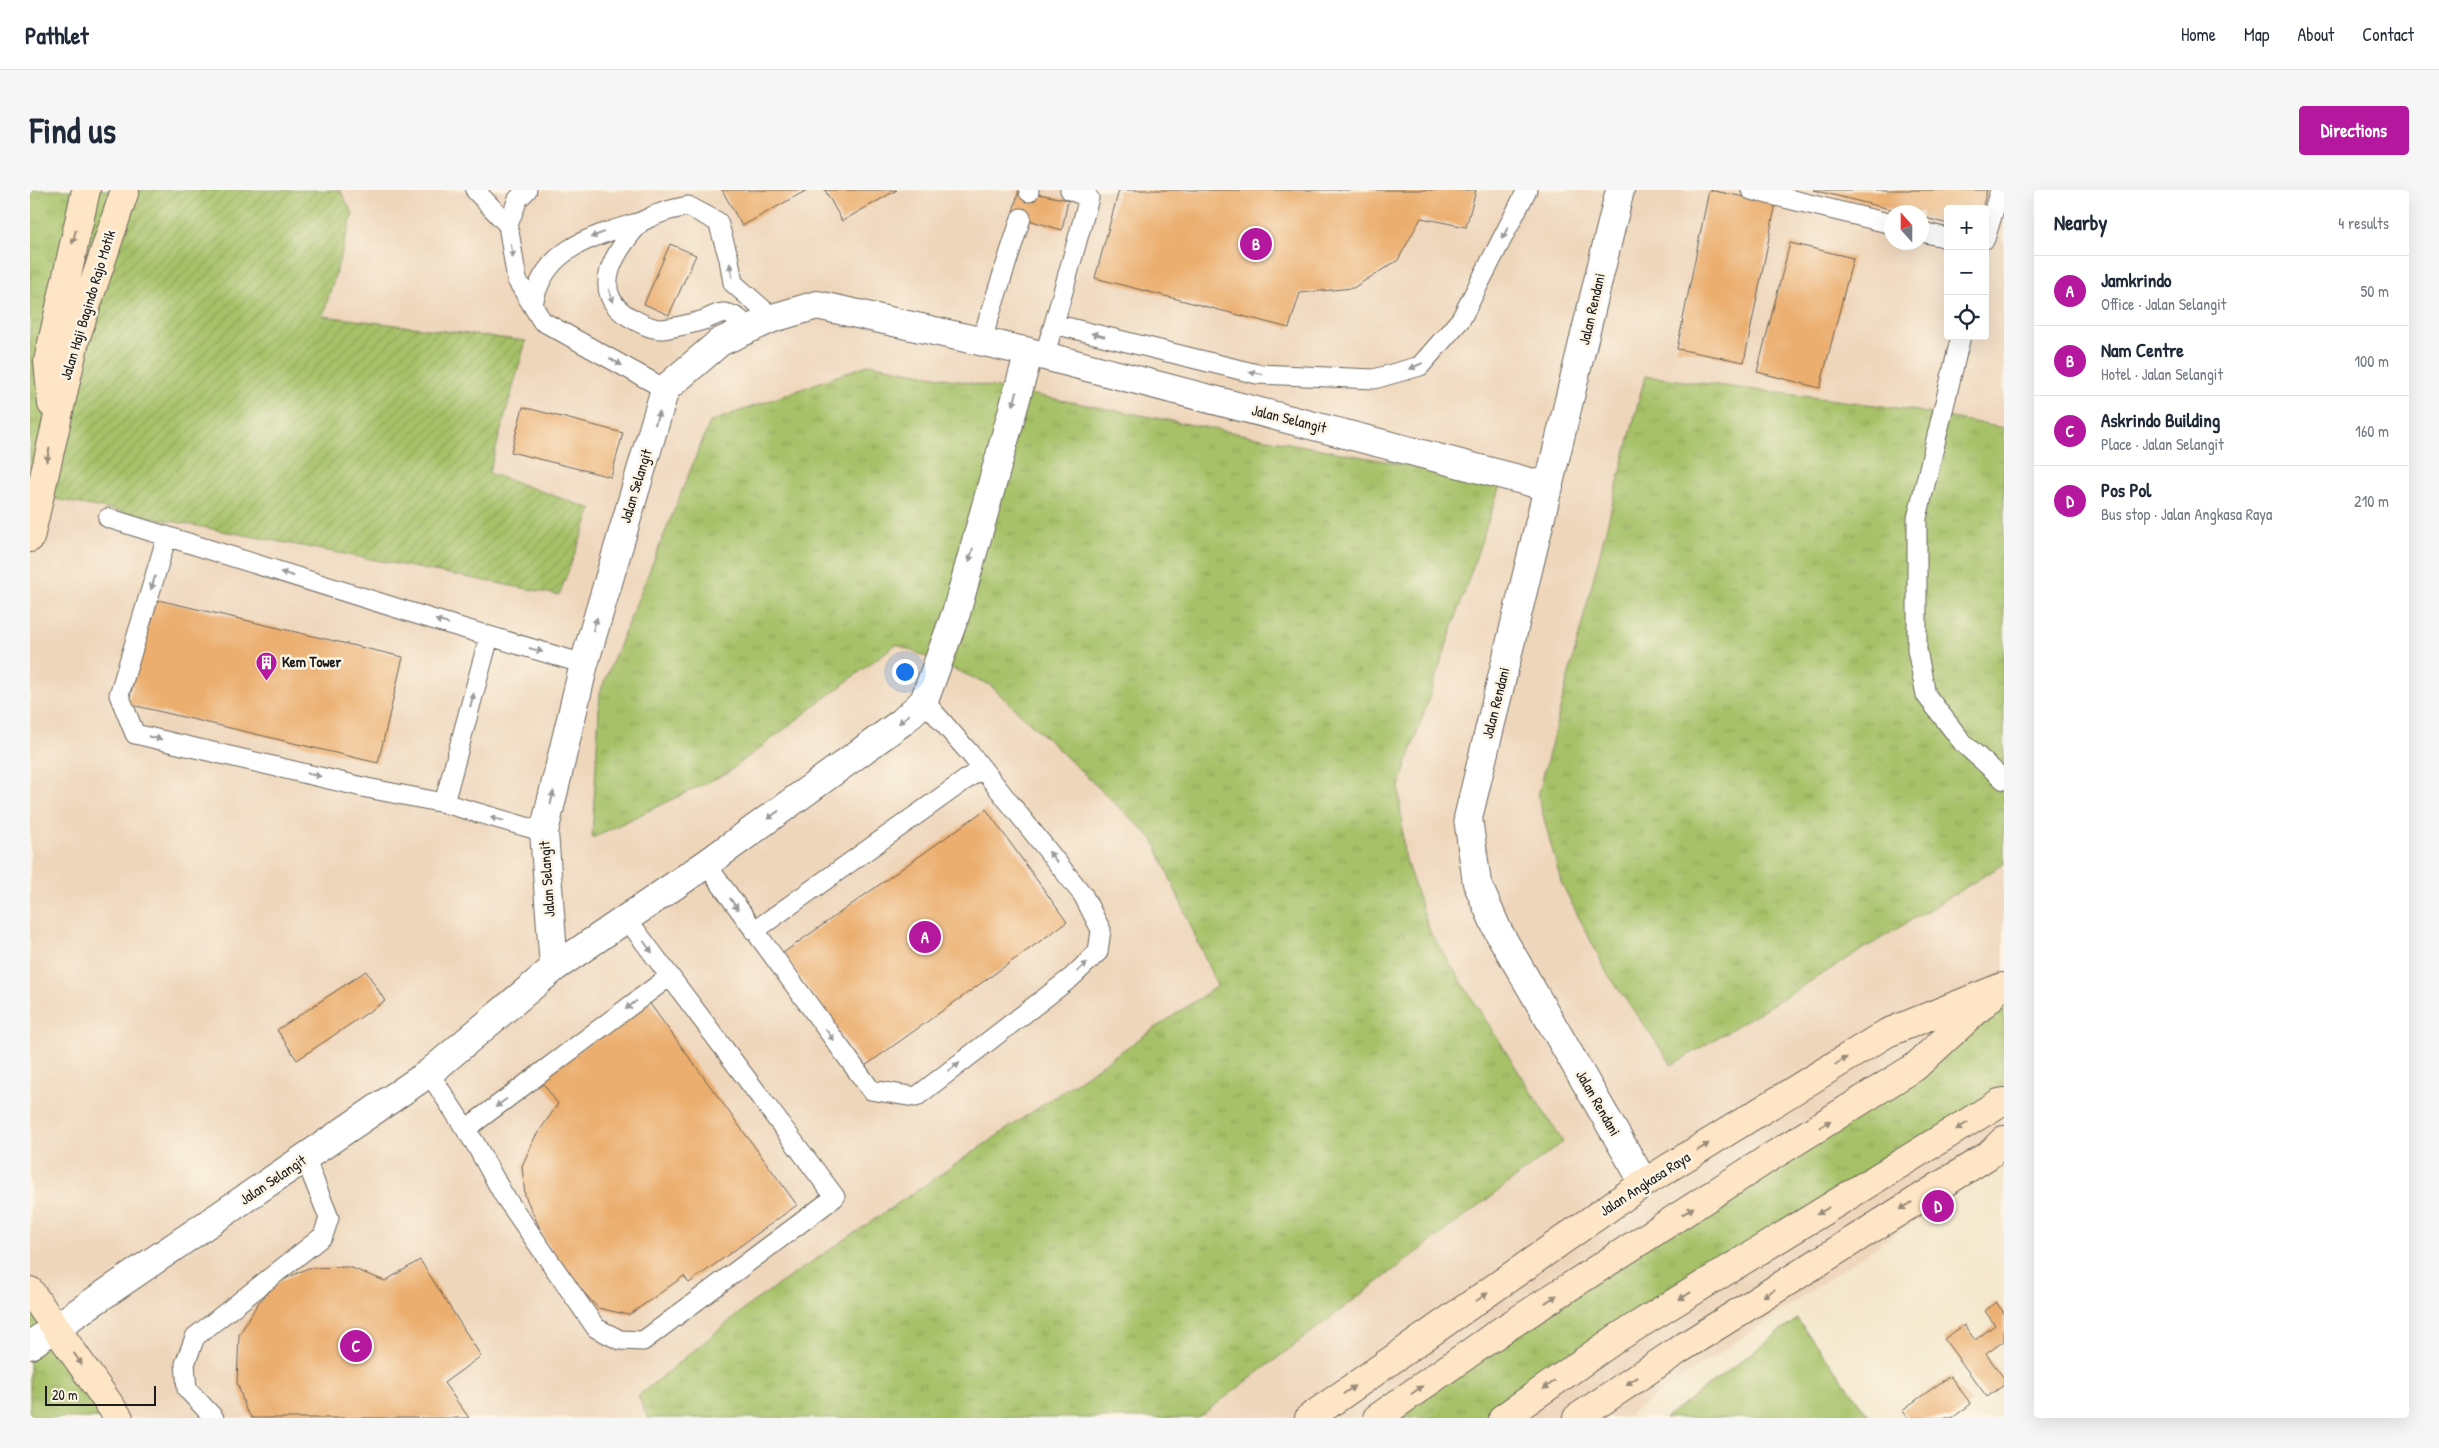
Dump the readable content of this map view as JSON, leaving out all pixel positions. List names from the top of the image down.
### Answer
{
  "streets": {
    "main road": ["Jalan Haji Bagindo Rajo Motik", "Jalan Angkasa Raya"],
    "street": ["Jalan Rendani", "Jalan Selangit"]
  },
  "crossings": [
    ["Jalan Rendani", "Jalan Selangit"],
    ["Jalan Rendani", "Jalan Angkasa Raya"]
  ],
  "places": {
    "building": ["Kem Tower"]
  },
  "scale_bar": "20 m",
  "north": "top",
  "page": {
    "header": "Pathlet",
    "nav": [
      "Home",
      "Map",
      "About",
      "Contact"
    ],
    "buttons": "Directions",
    "title": "Find us",
    "heading": ["Nearby", "4 results"],
    "map_buttons": ["+", "−"],
    "pins": [
      "B",
      "A",
      "D",
      "C"
    ],
    "list": [
      {
        "mark": "A",
        "name": "Jamkrindo",
        "note": "Office · Jalan Selangit",
        "value": "50 m"
      },
      {
        "mark": "B",
        "name": "Nam Centre",
        "note": "Hotel · Jalan Selangit",
        "value": "100 m"
      },
      {
        "mark": "C",
        "name": "Askrindo Building",
        "note": "Place · Jalan Selangit",
        "value": "160 m"
      },
      {
        "mark": "D",
        "name": "Pos Pol",
        "note": "Bus stop · Jalan Angkasa Raya",
        "value": "210 m"
      }
    ],
    "scale": "20 m"
  }
}
